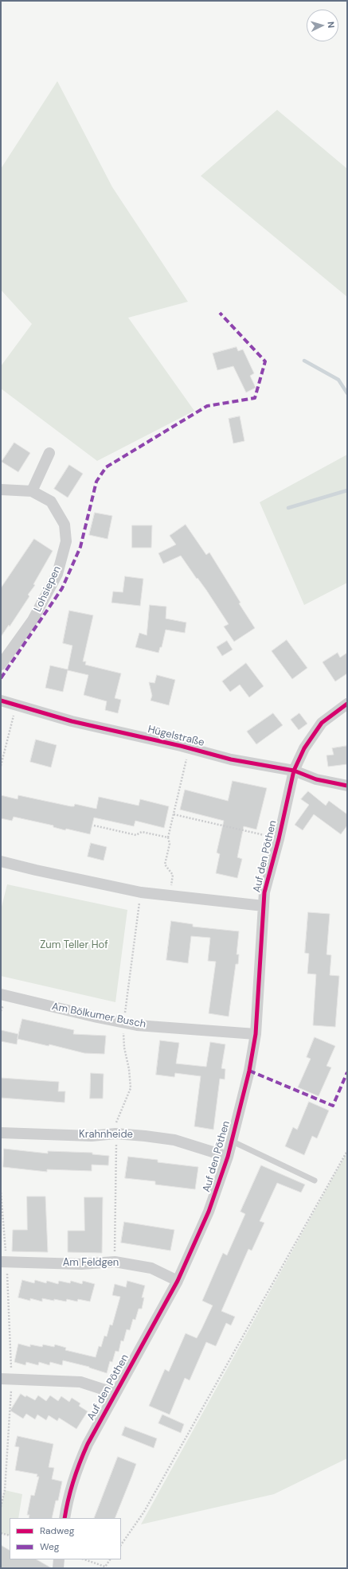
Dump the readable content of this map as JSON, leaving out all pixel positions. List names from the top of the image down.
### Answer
{
  "streets": {
    "street": [
      "Lohsiepen",
      "Hügelstraße",
      "Auf den Pöthen",
      "Am Bölkumer Busch",
      "Krahnheide",
      "Am Feldgen"
    ]
  },
  "crossings": [
    ["Hügelstraße", "Auf den Pöthen"],
    ["Auf den Pöthen", "Am Bölkumer Busch"],
    ["Auf den Pöthen", "Krahnheide"],
    ["Auf den Pöthen", "Am Feldgen"]
  ],
  "parks": ["Zum Teller Hof"],
  "legend": ["Radweg", "Weg"],
  "north": "right"
}
